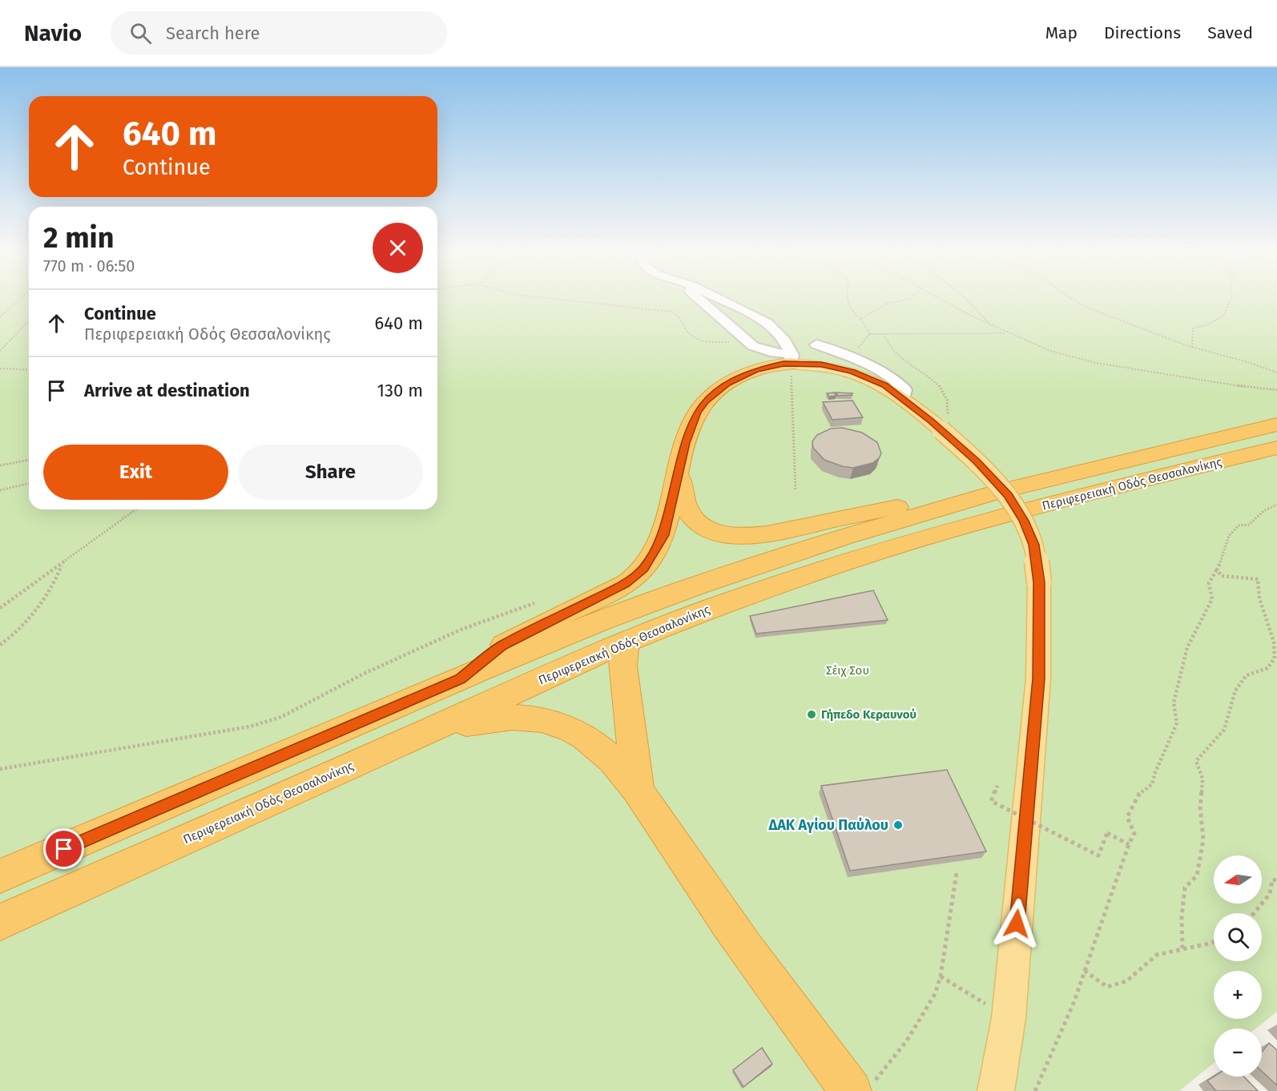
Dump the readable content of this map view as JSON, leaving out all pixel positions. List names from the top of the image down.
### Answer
{
  "streets": {
    "highway": ["Περιφερειακή Οδός Θεσσαλονίκης"]
  },
  "parks": ["Σέιχ Σου"],
  "places": ["Γήπεδο Κεραυνού", "ΔΑΚ Αγίου Παύλου"],
  "north": "left",
  "page": {
    "header": "Navio",
    "search": "Search here",
    "nav": ["Map", "Directions", "Saved"],
    "turn": ["640 m", "Continue"],
    "heading": ["2 min", "770 m · 06:50"],
    "list": [
      {
        "name": "Continue",
        "note": "Περιφερειακή Οδός Θεσσαλονίκης",
        "value": "640 m"
      },
      {
        "name": "Arrive at destination",
        "value": "130 m"
      }
    ],
    "buttons": ["Exit", "Share"],
    "map_buttons": ["+", "−"]
  }
}
